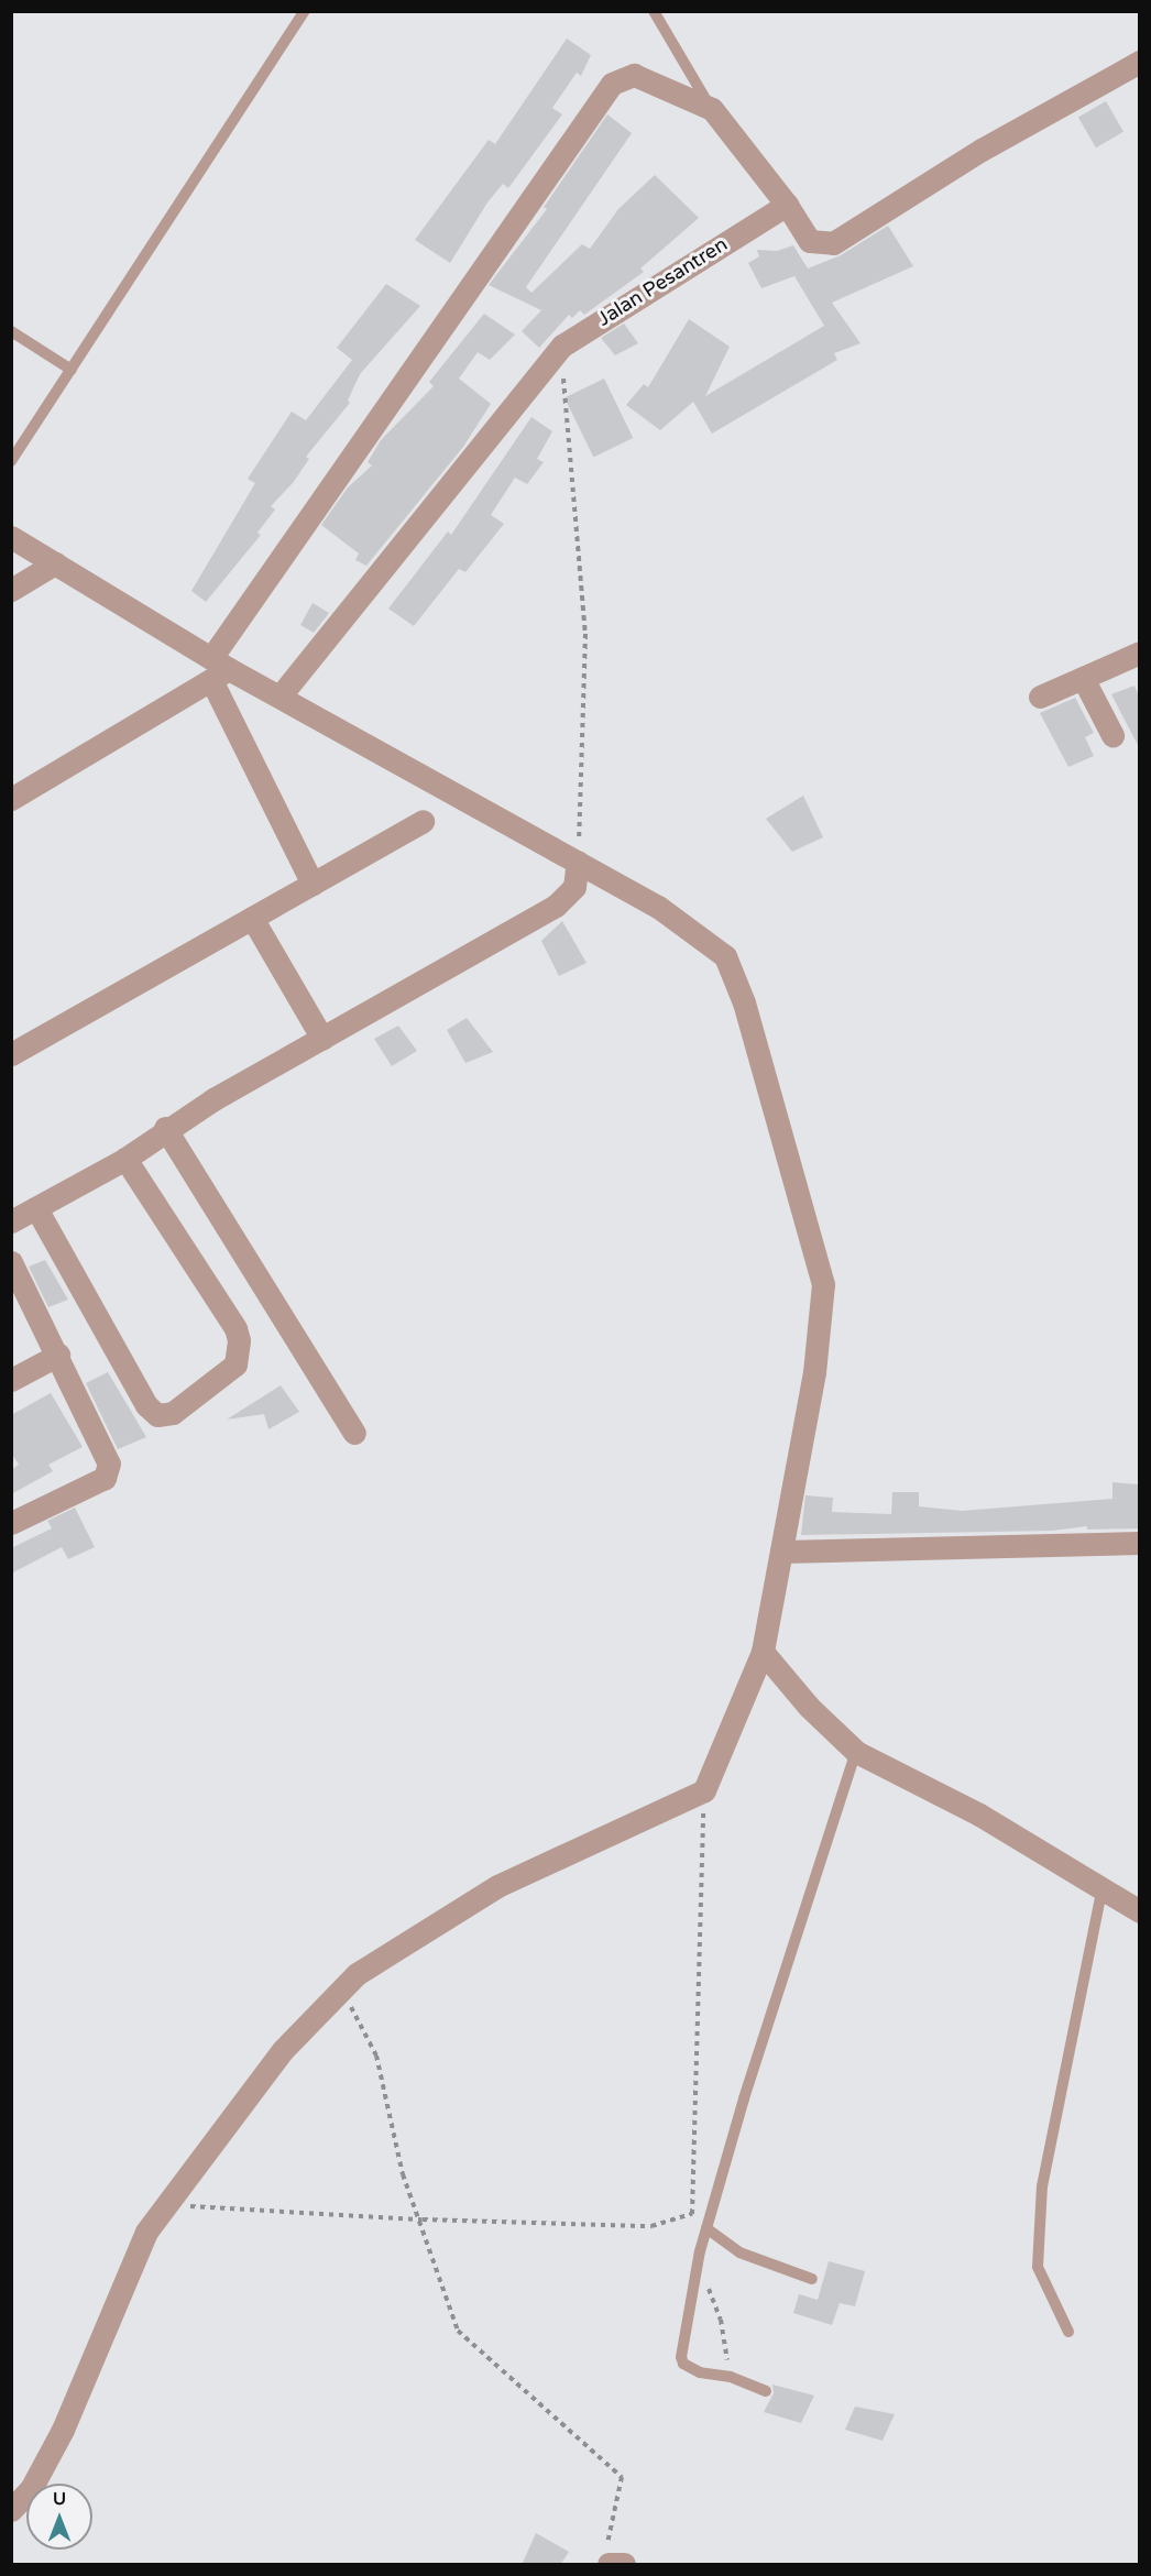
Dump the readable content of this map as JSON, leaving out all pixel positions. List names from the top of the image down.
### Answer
{
  "streets": {
    "street": ["Jalan Pesantren"]
  },
  "north": "top"
}
